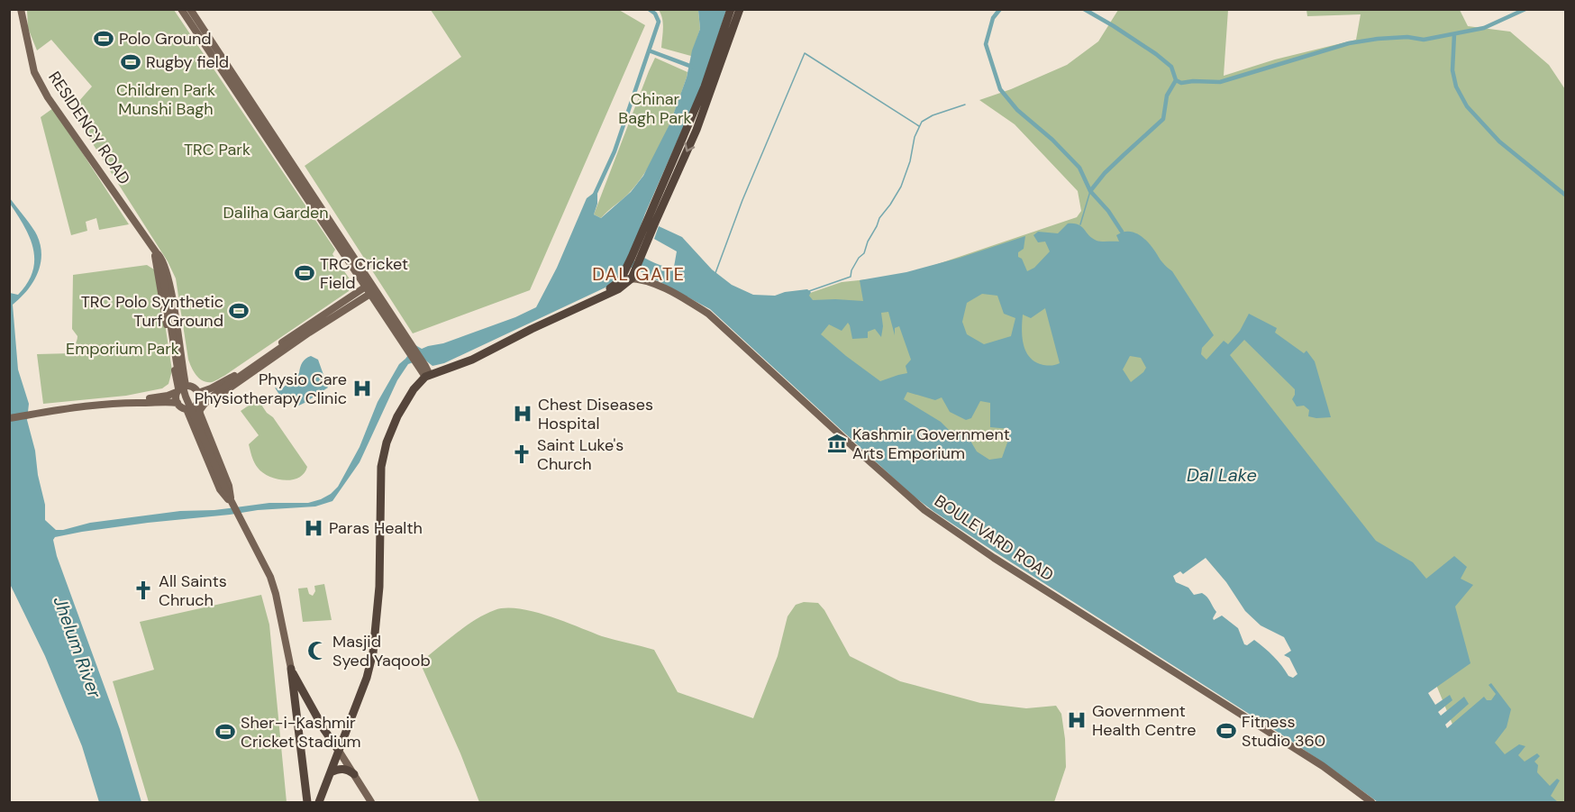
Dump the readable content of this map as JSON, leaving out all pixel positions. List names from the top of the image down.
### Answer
{
  "streets": {
    "main road": ["RESIDENCY ROAD", "BOULEVARD ROAD"]
  },
  "districts": ["DAL GATE"],
  "water": ["Dal Lake", "Jhelum River"],
  "parks": [
    "Children Park Munshi Bagh",
    "Chinar Bagh Park",
    "TRC Park",
    "Daliha Garden",
    "Emporium Park"
  ],
  "places": {
    "sports": [
      "Polo Ground",
      "Rugby field",
      "TRC Cricket Field",
      "TRC Polo Synthetic Turf Ground",
      "Fitness Studio 360",
      "Sher-i-Kashmir Cricket Stadium"
    ],
    "hospital": [
      "Physio Care Physiotherapy Clinic",
      "Chest Diseases Hospital",
      "Paras Health",
      "Government Health Centre"
    ],
    "museum": ["Kashmir Government Arts Emporium"],
    "church": ["Saint Luke's Church", "All Saints Chruch"],
    "mosque": ["Masjid Syed Yaqoob"]
  }
}
